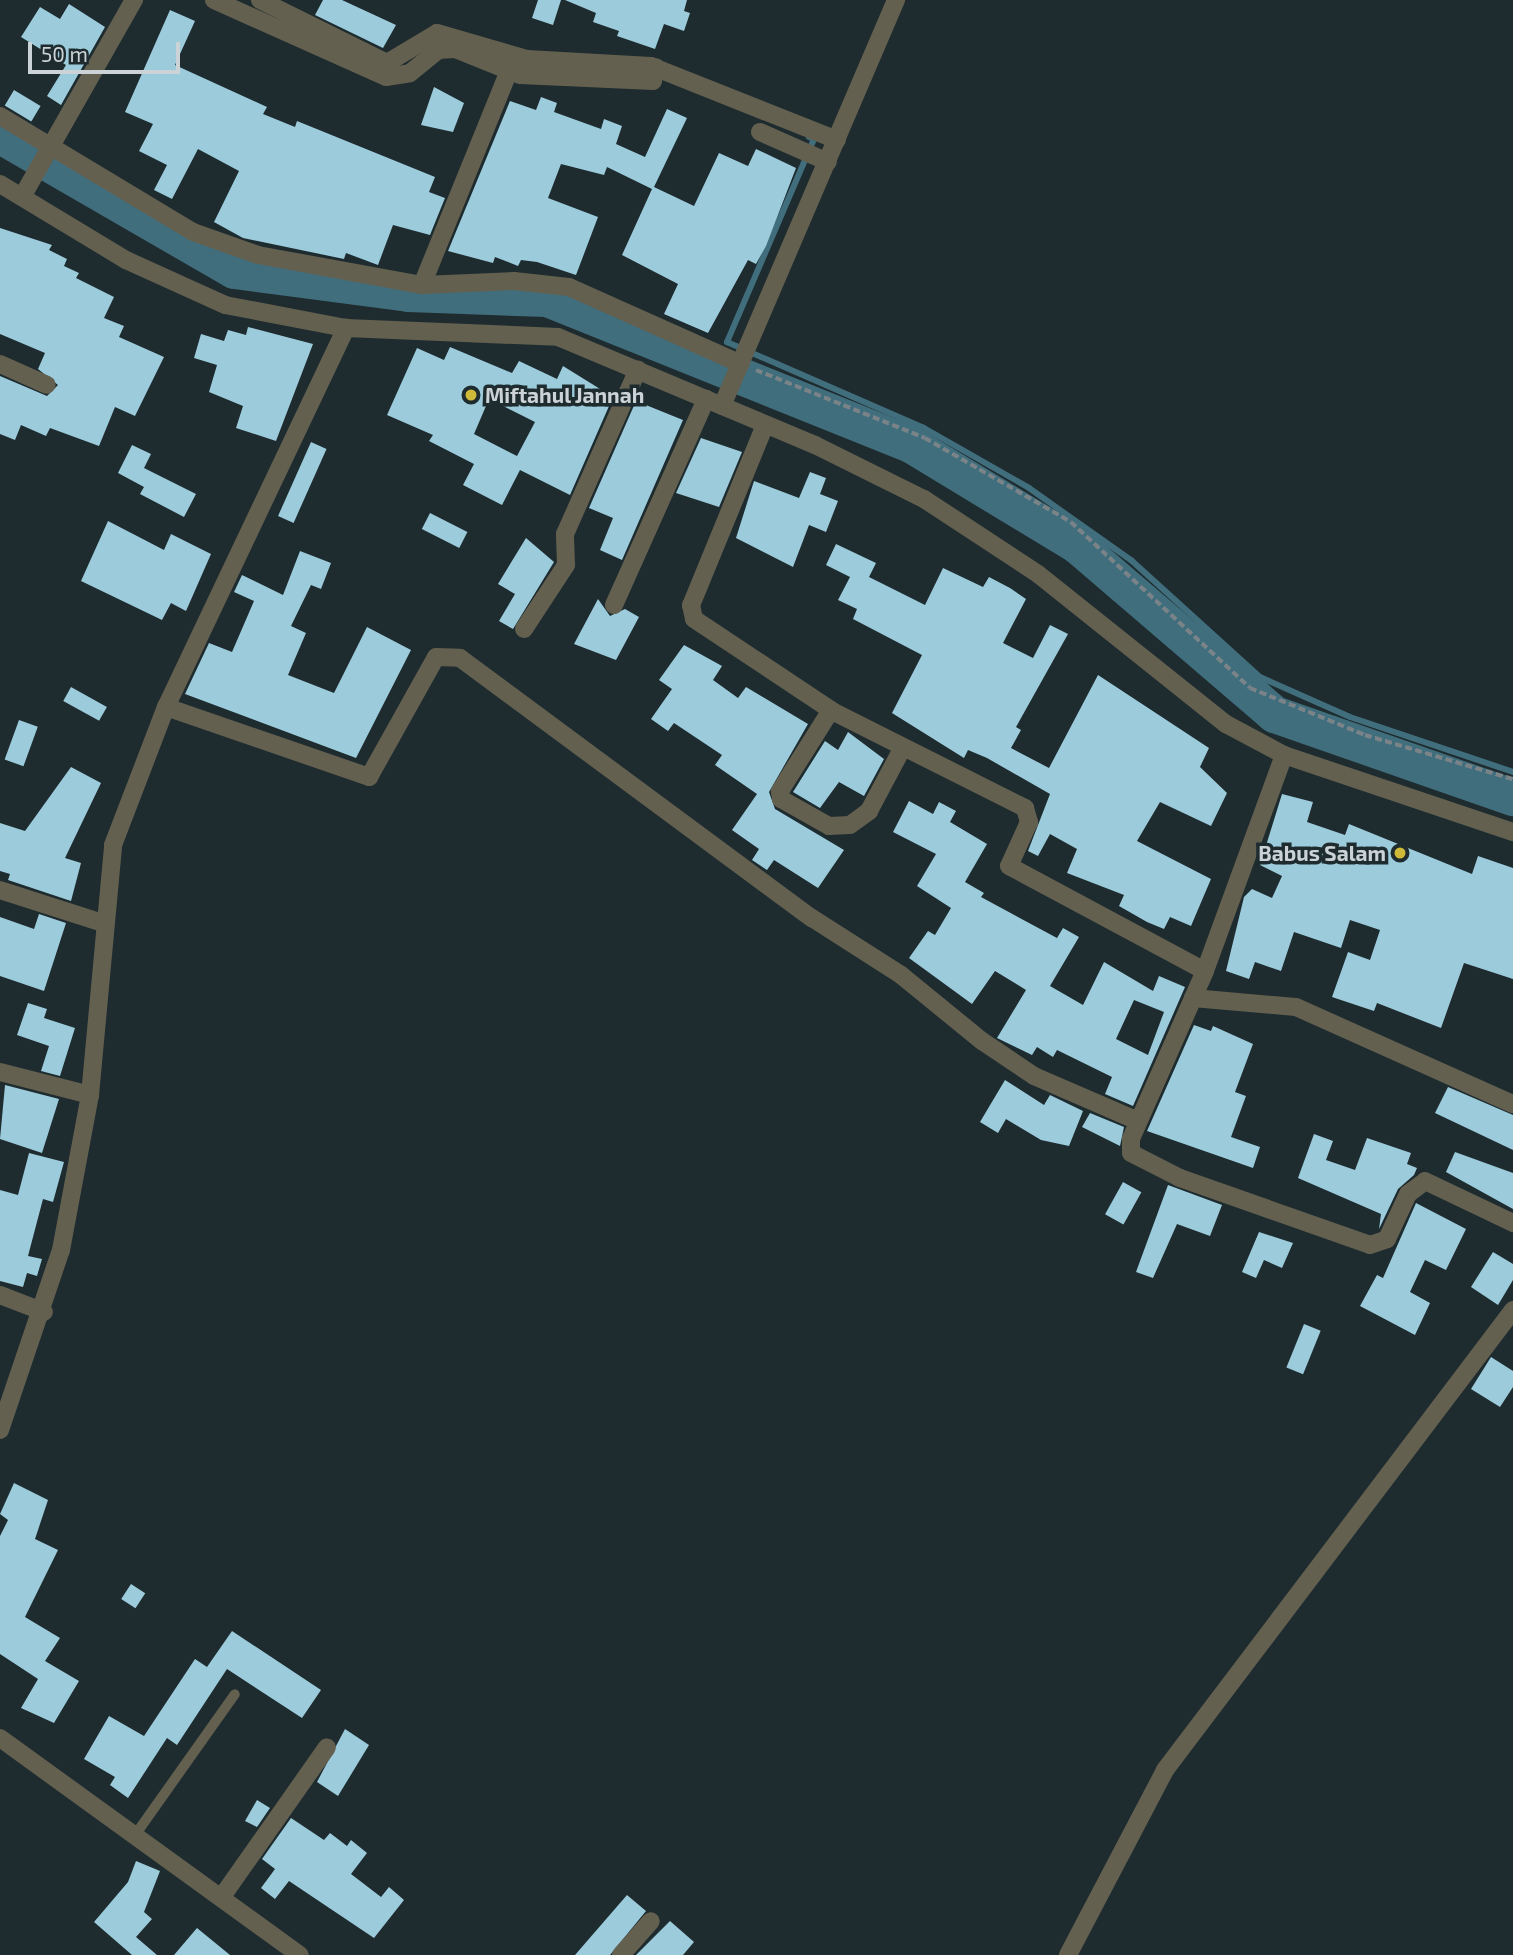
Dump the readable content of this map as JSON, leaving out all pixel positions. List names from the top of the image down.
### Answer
{
  "places": ["Miftahul Jannah", "Babus Salam"],
  "scale_bar": "50 m"
}
